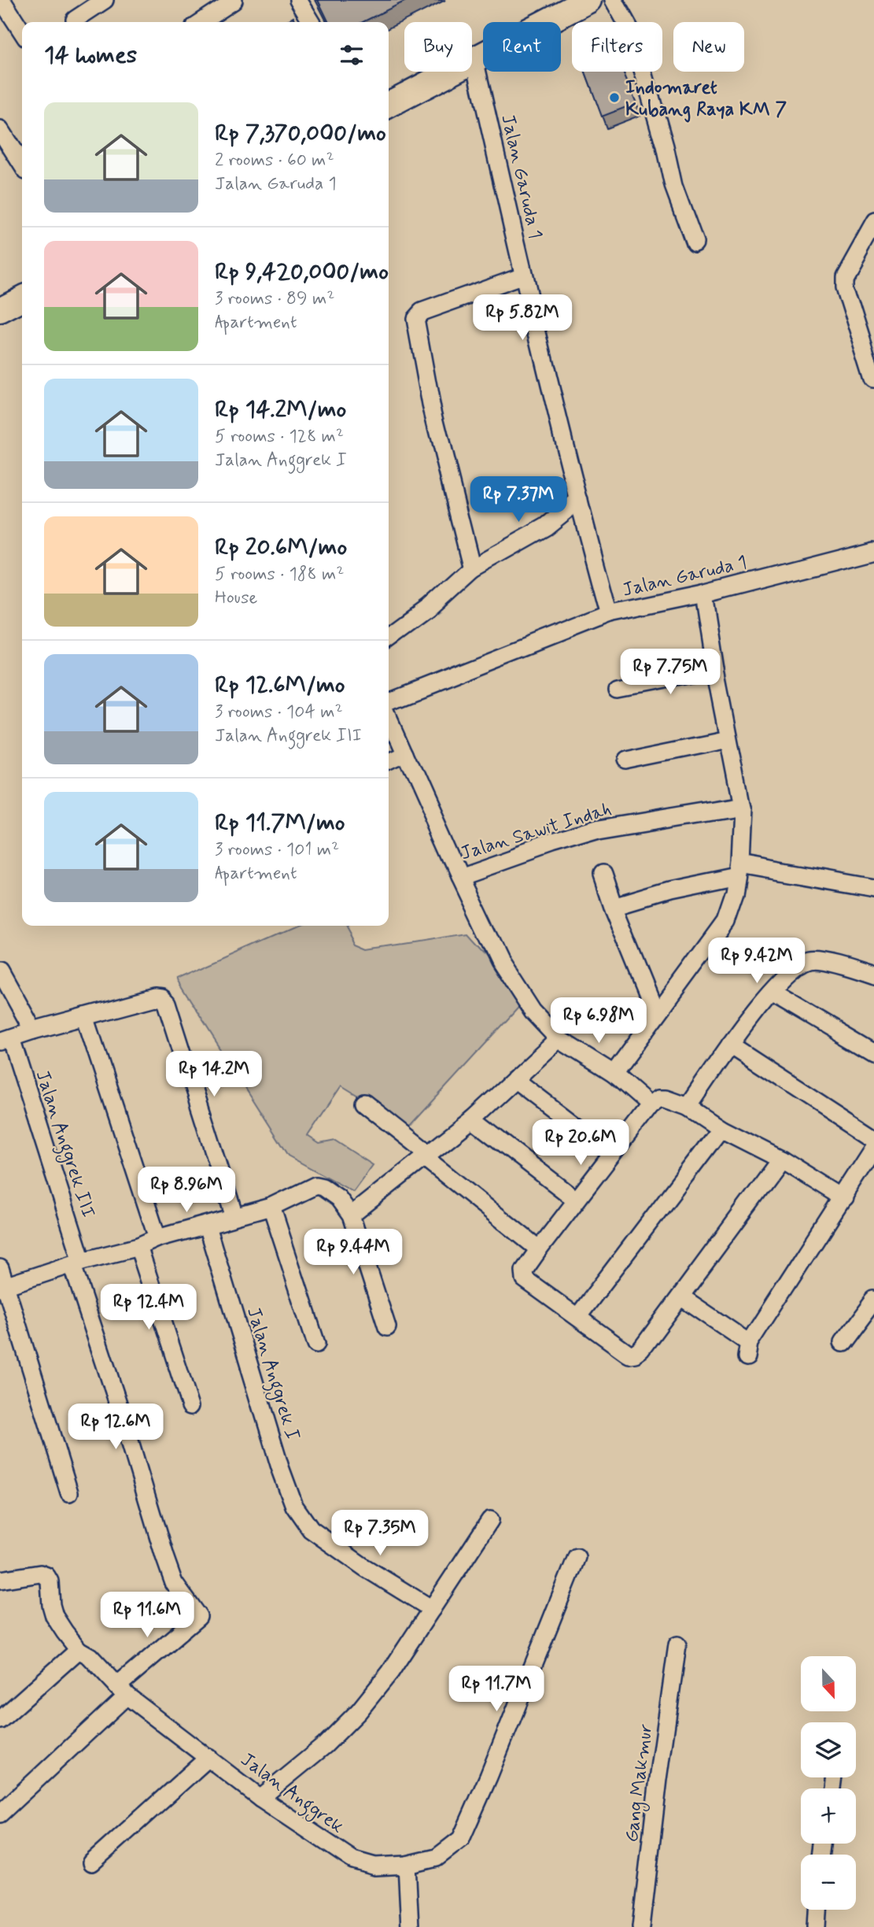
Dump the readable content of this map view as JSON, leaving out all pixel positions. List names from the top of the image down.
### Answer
{
  "streets": {
    "street": [
      "Jalan Garuda 1",
      "Jalan Sawit Indah",
      "Jalan Anggrek III",
      "Jalan Anggrek I",
      "Gang Makmur",
      "Jalan Anggrek"
    ]
  },
  "crossings": [
    ["Jalan Anggrek III", "Jalan Anggrek"]
  ],
  "places": ["Indomaret Kubang Raya KM 7"],
  "north": "bottom",
  "page": {
    "chip": [
      "Buy",
      "Rent",
      "Filters",
      "New"
    ],
    "heading": "14 homes",
    "list": [
      {
        "name": "Rp 7,370,000/mo",
        "note": "2 rooms · 60 m² · Jalan Garuda 1"
      },
      {
        "name": "Rp 9,420,000/mo",
        "note": "3 rooms · 89 m² · Apartment"
      },
      {
        "name": "Rp 14.2M/mo",
        "note": "5 rooms · 128 m² · Jalan Anggrek I"
      },
      {
        "name": "Rp 20.6M/mo",
        "note": "5 rooms · 188 m² · House"
      },
      {
        "name": "Rp 12.6M/mo",
        "note": "3 rooms · 104 m² · Jalan Anggrek III"
      },
      {
        "name": "Rp 11.7M/mo",
        "note": "3 rooms · 101 m² · Apartment"
      }
    ],
    "price": [
      "Rp 5.82M",
      "Rp 7.37M",
      "Rp 7.75M",
      "Rp 9.42M",
      "Rp 6.98M",
      "Rp 14.2M",
      "Rp 20.6M",
      "Rp 8.96M",
      "Rp 9.44M",
      "Rp 12.4M",
      "Rp 12.6M",
      "Rp 7.35M",
      "Rp 11.6M",
      "Rp 11.7M"
    ],
    "map_buttons": ["+", "−"]
  }
}
